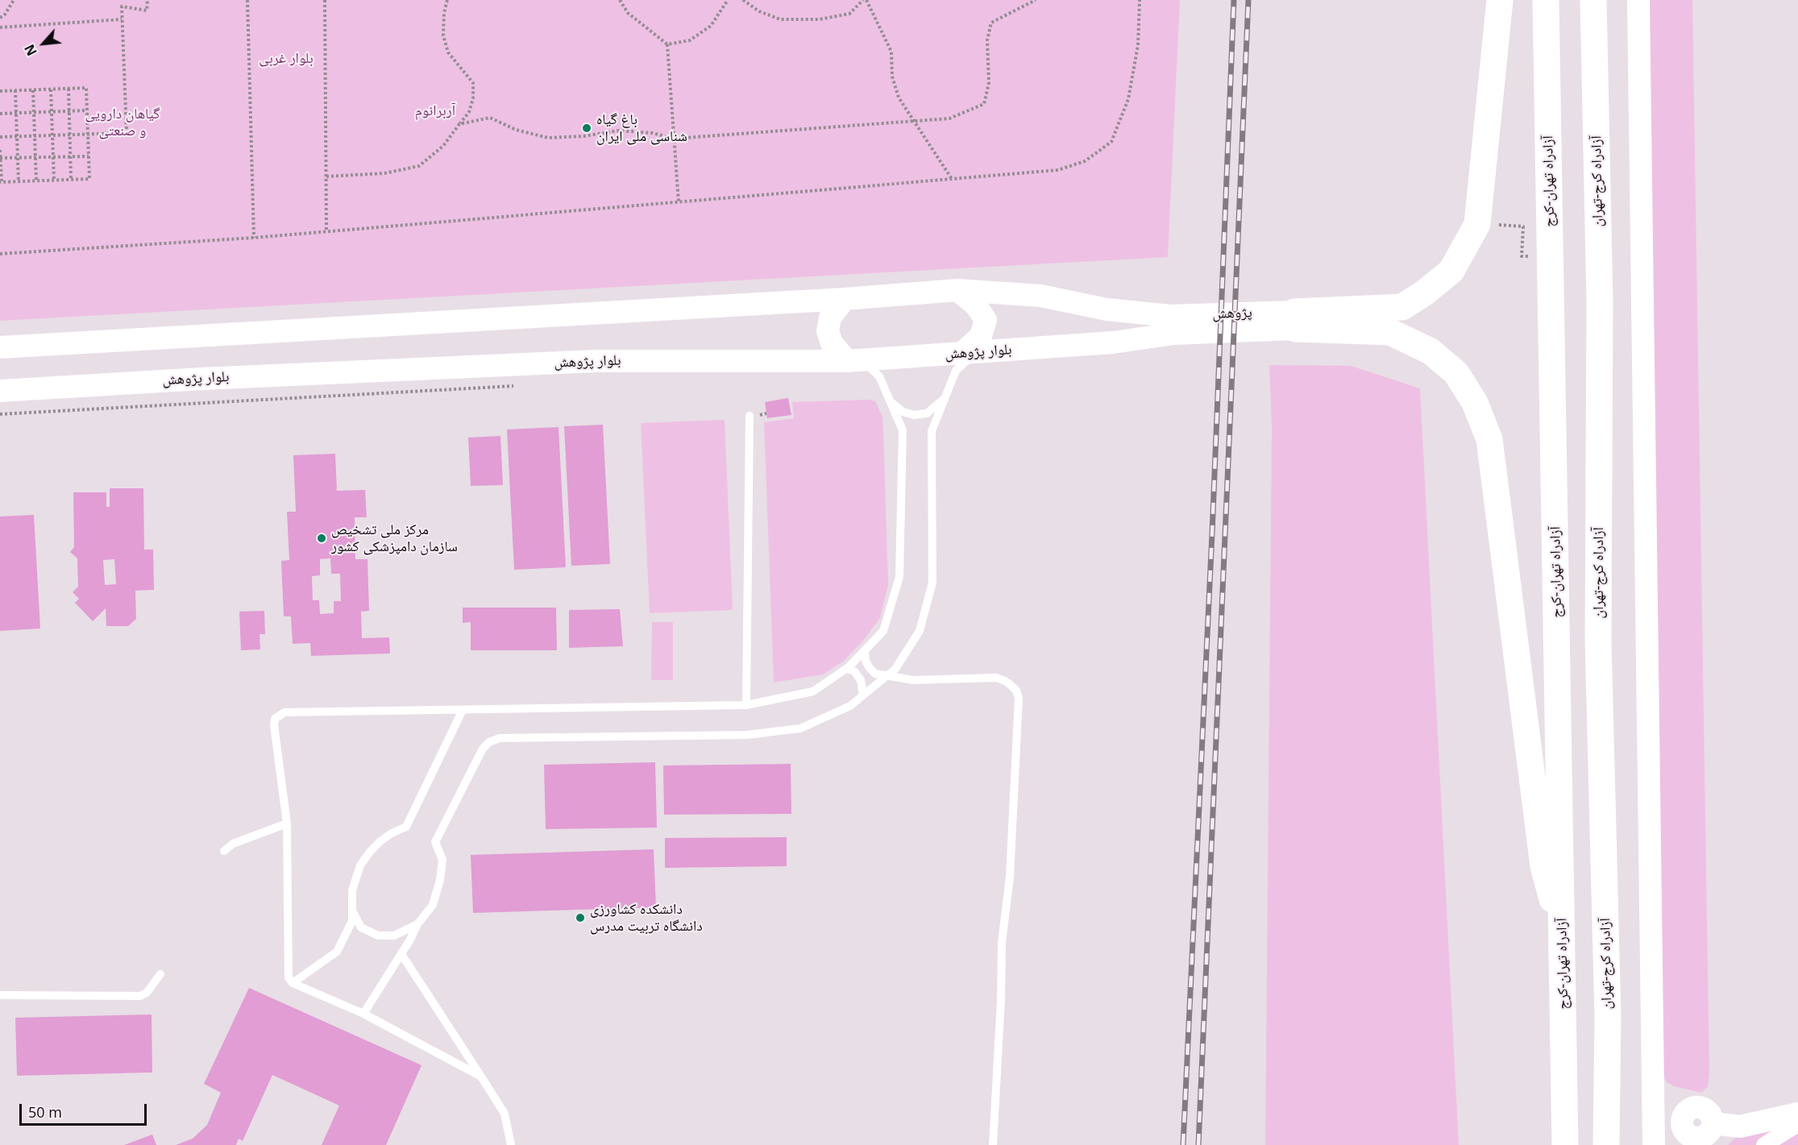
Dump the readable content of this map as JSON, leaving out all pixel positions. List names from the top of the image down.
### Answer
{
  "streets": {
    "highway": ["آزادراه تهران-کرج", "آزادراه کرج-تهران"],
    "street": ["پژوهش", "بلوار پژوهش"]
  },
  "crossings": [
    ["پژوهش", "بلوار پژوهش"]
  ],
  "parks": ["بلوار غربی", "آربرانوم", "گیاهان دارویی و صنعتی"],
  "places": ["باغ گیاه‌ شناسی ملی ایران", "مرکز ملی تشخیص سازمان دامپزشکی کشور", "دانشکده کشاورزی دانشگاه تربیت مدرس"],
  "scale_bar": "50 m",
  "north": "bottom left"
}
